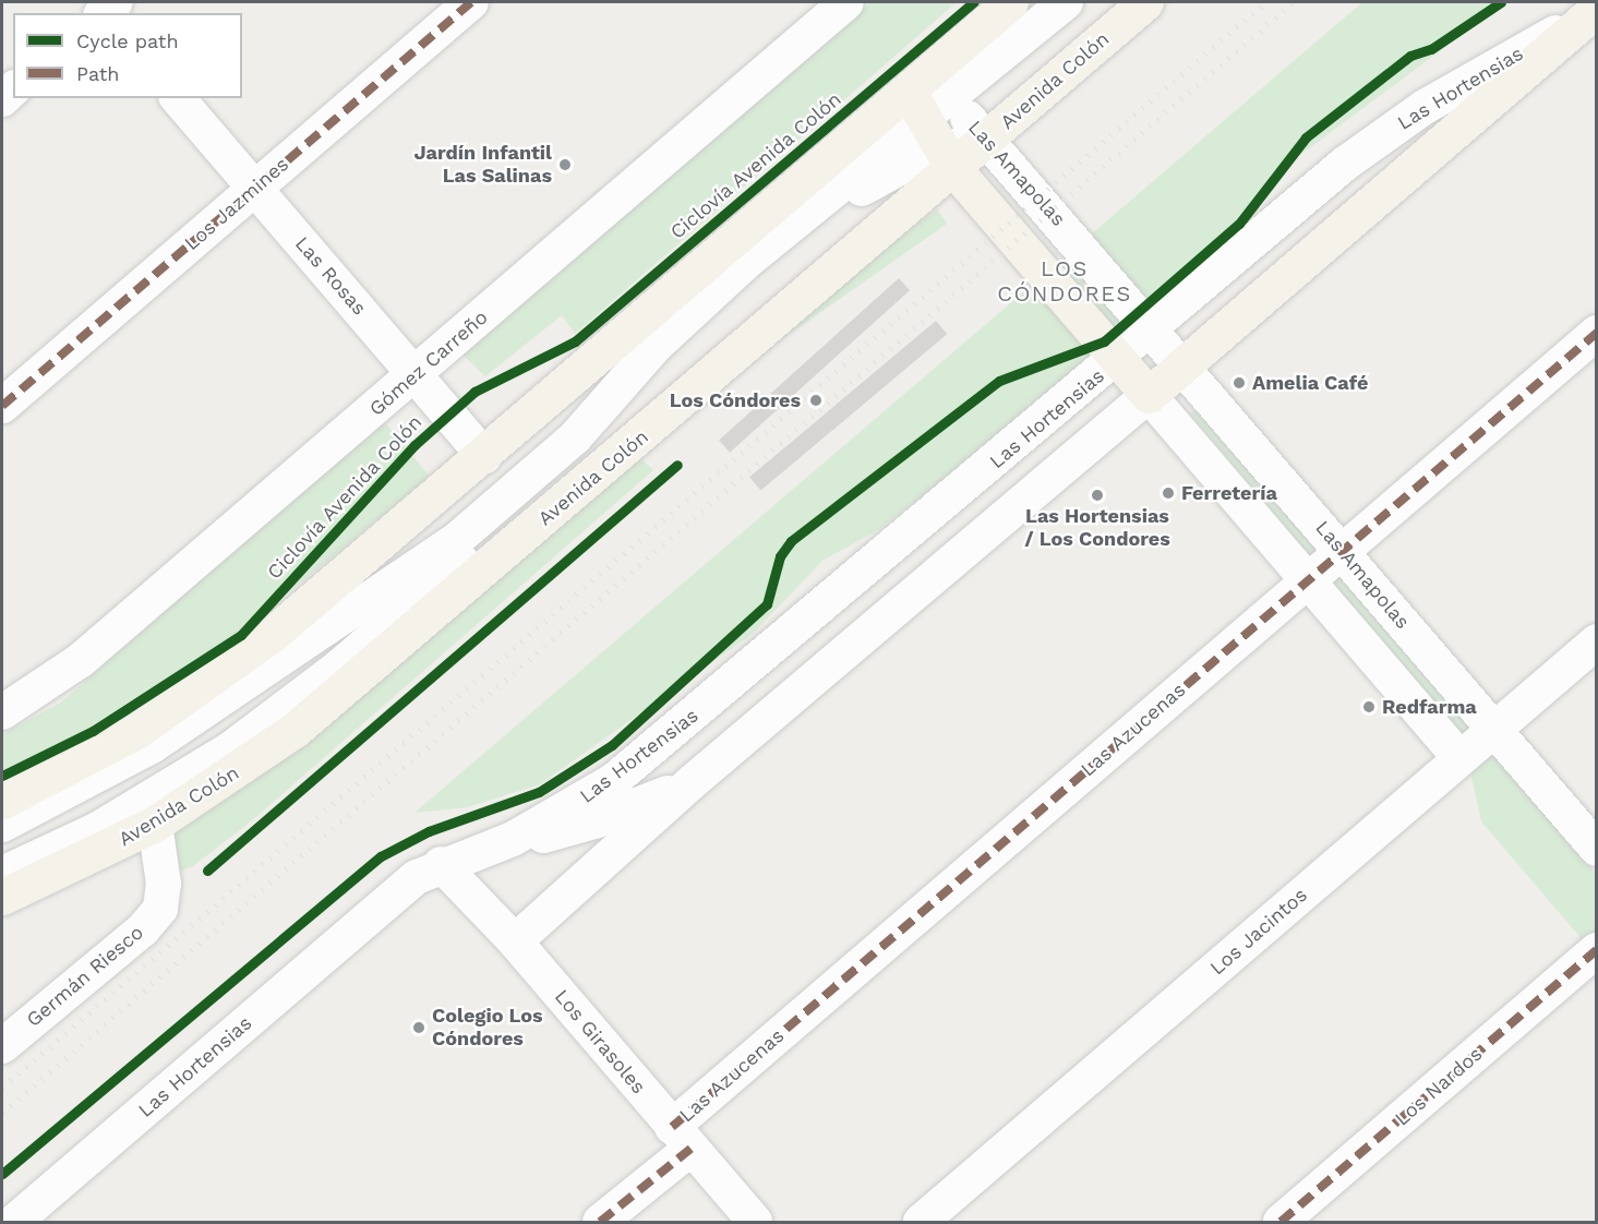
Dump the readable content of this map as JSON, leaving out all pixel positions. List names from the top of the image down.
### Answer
{
  "streets": {
    "main road": ["Avenida Colón", "Las Hortensias"],
    "street": [
      "Las Amapolas",
      "Los Jazmines",
      "Las Rosas",
      "Gómez Carreño",
      "Las Azucenas",
      "Los Jacintos",
      "Germán Riesco",
      "Los Girasoles",
      "Los Nardos"
    ],
    "cycle path": ["Ciclovía Avenida Colón"]
  },
  "crossings": [
    ["Avenida Colón", "Las Amapolas"],
    ["Avenida Colón", "Las Rosas"],
    ["Avenida Colón", "Germán Riesco"],
    ["Las Hortensias", "Las Amapolas"],
    ["Las Hortensias", "Los Girasoles"],
    ["Las Amapolas", "Las Azucenas"],
    ["Las Amapolas", "Los Jacintos"],
    ["Los Jazmines", "Las Rosas"],
    ["Las Rosas", "Gómez Carreño"],
    ["Las Azucenas", "Los Girasoles"]
  ],
  "districts": ["LOS CÓNDORES"],
  "places": [
    "Jardín Infantil Las Salinas",
    "Amelia Café",
    "Los Cóndores",
    "Ferretería",
    "Las Hortensias / Los Condores",
    "Redfarma",
    "Colegio Los Cóndores"
  ],
  "legend": ["Cycle path", "Path"]
}
